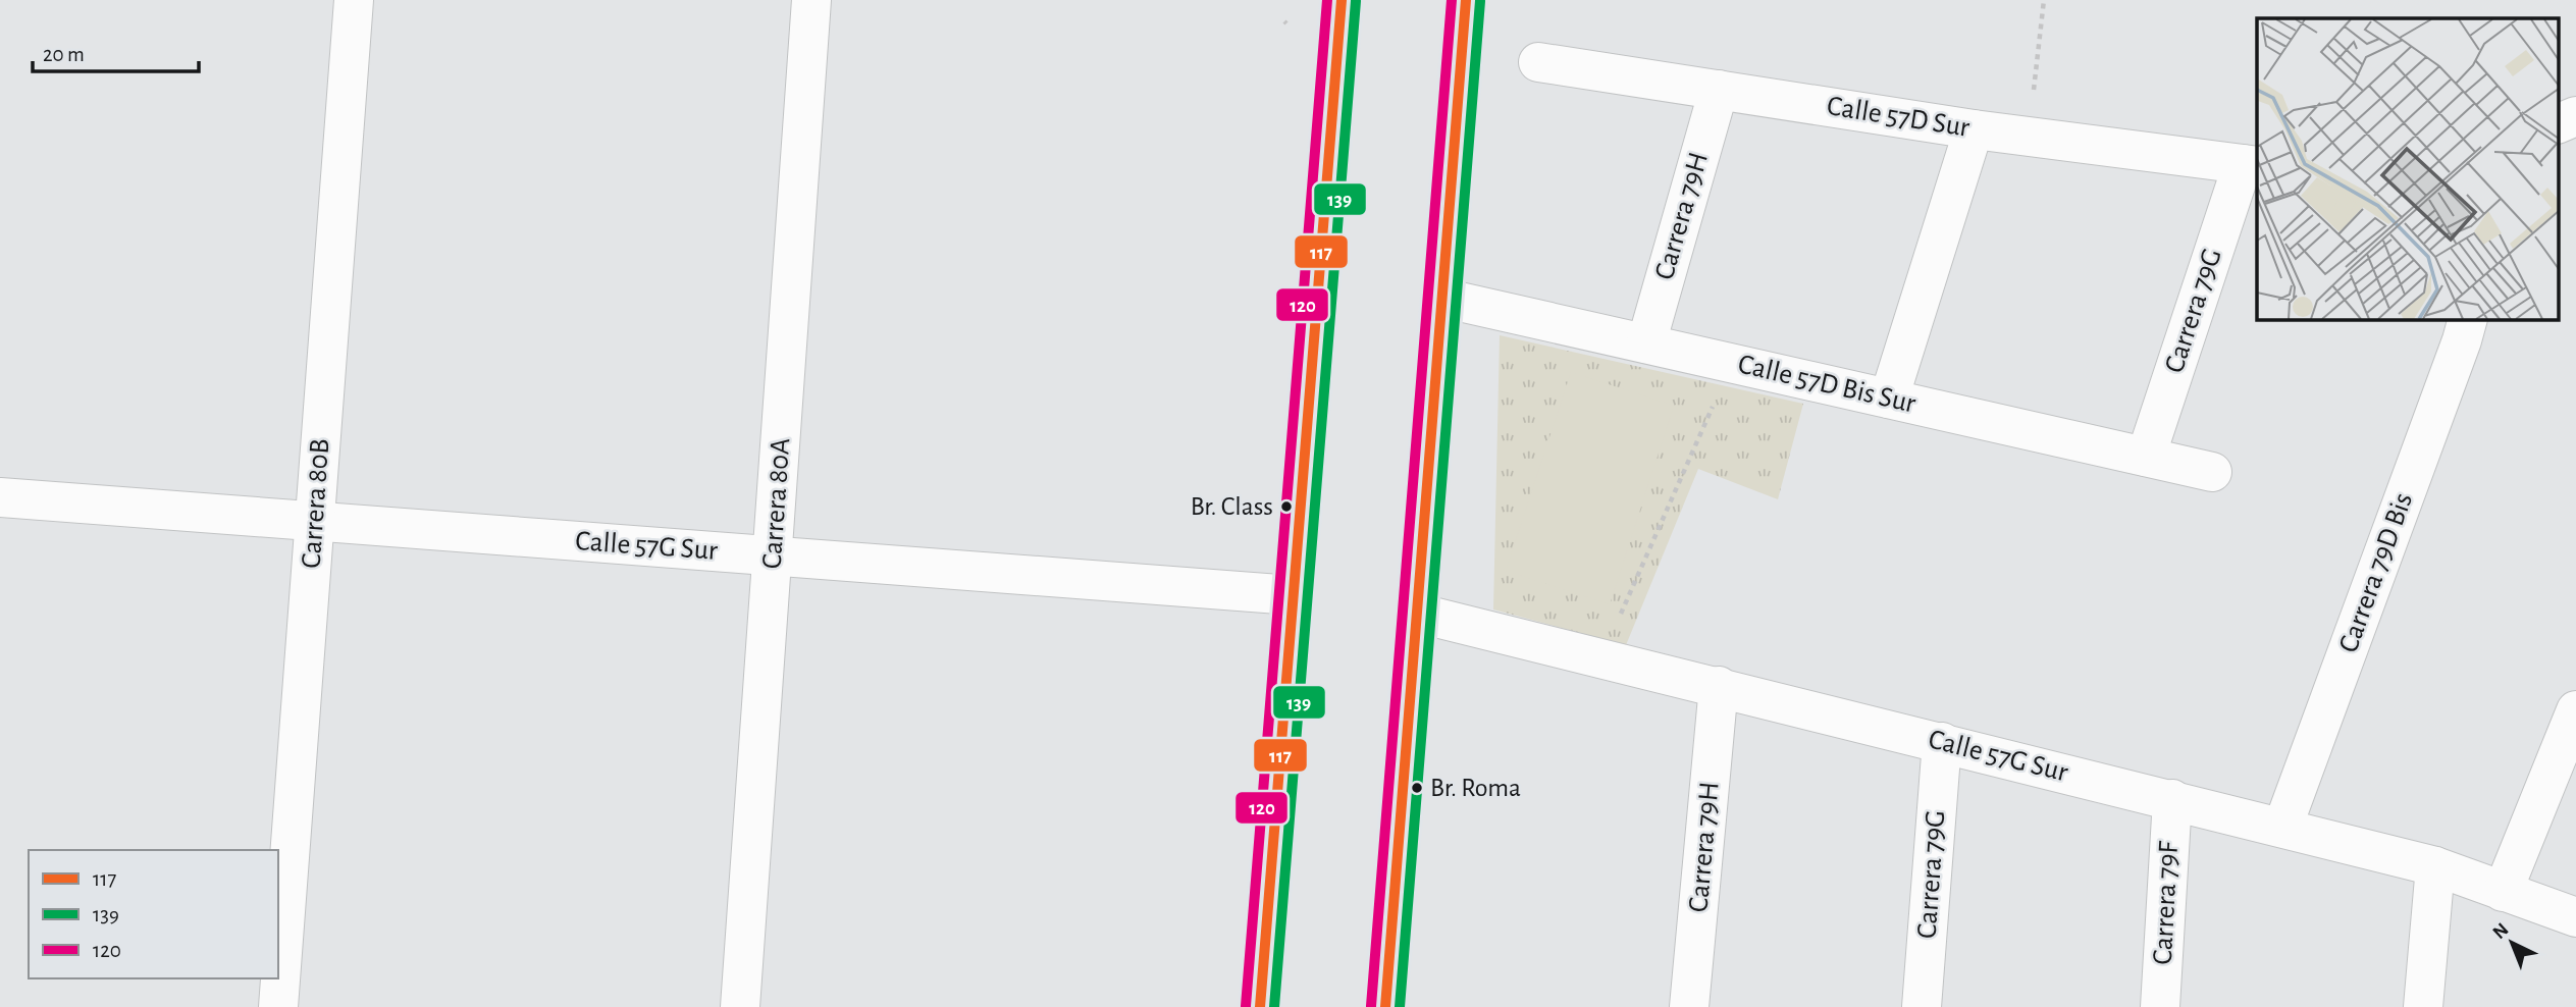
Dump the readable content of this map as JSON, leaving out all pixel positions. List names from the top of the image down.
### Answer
{
  "streets": {
    "street": [
      "Calle 57D Sur",
      "Carrera 79H",
      "Carrera 79G",
      "Calle 57D Bis Sur",
      "Carrera 80B",
      "Carrera 80A",
      "Calle 57G Sur",
      "Carrera 79D Bis",
      "Carrera 79F"
    ]
  },
  "crossings": [
    ["Calle 57D Sur", "Carrera 79H"],
    ["Calle 57D Sur", "Carrera 79G"],
    ["Carrera 79H", "Calle 57D Bis Sur"],
    ["Carrera 79H", "Calle 57G Sur"],
    ["Carrera 79G", "Calle 57D Bis Sur"],
    ["Carrera 79G", "Calle 57G Sur"],
    ["Carrera 80B", "Calle 57G Sur"],
    ["Carrera 80A", "Calle 57G Sur"],
    ["Calle 57G Sur", "Carrera 79D Bis"],
    ["Calle 57G Sur", "Carrera 79F"]
  ],
  "places": ["Br. Class", "Br. Roma"],
  "lines": ["transit line 117", "transit line 120", "transit line 139"],
  "legend": ["117", "139", "120"],
  "scale_bar": "20 m",
  "north": "top left"
}
